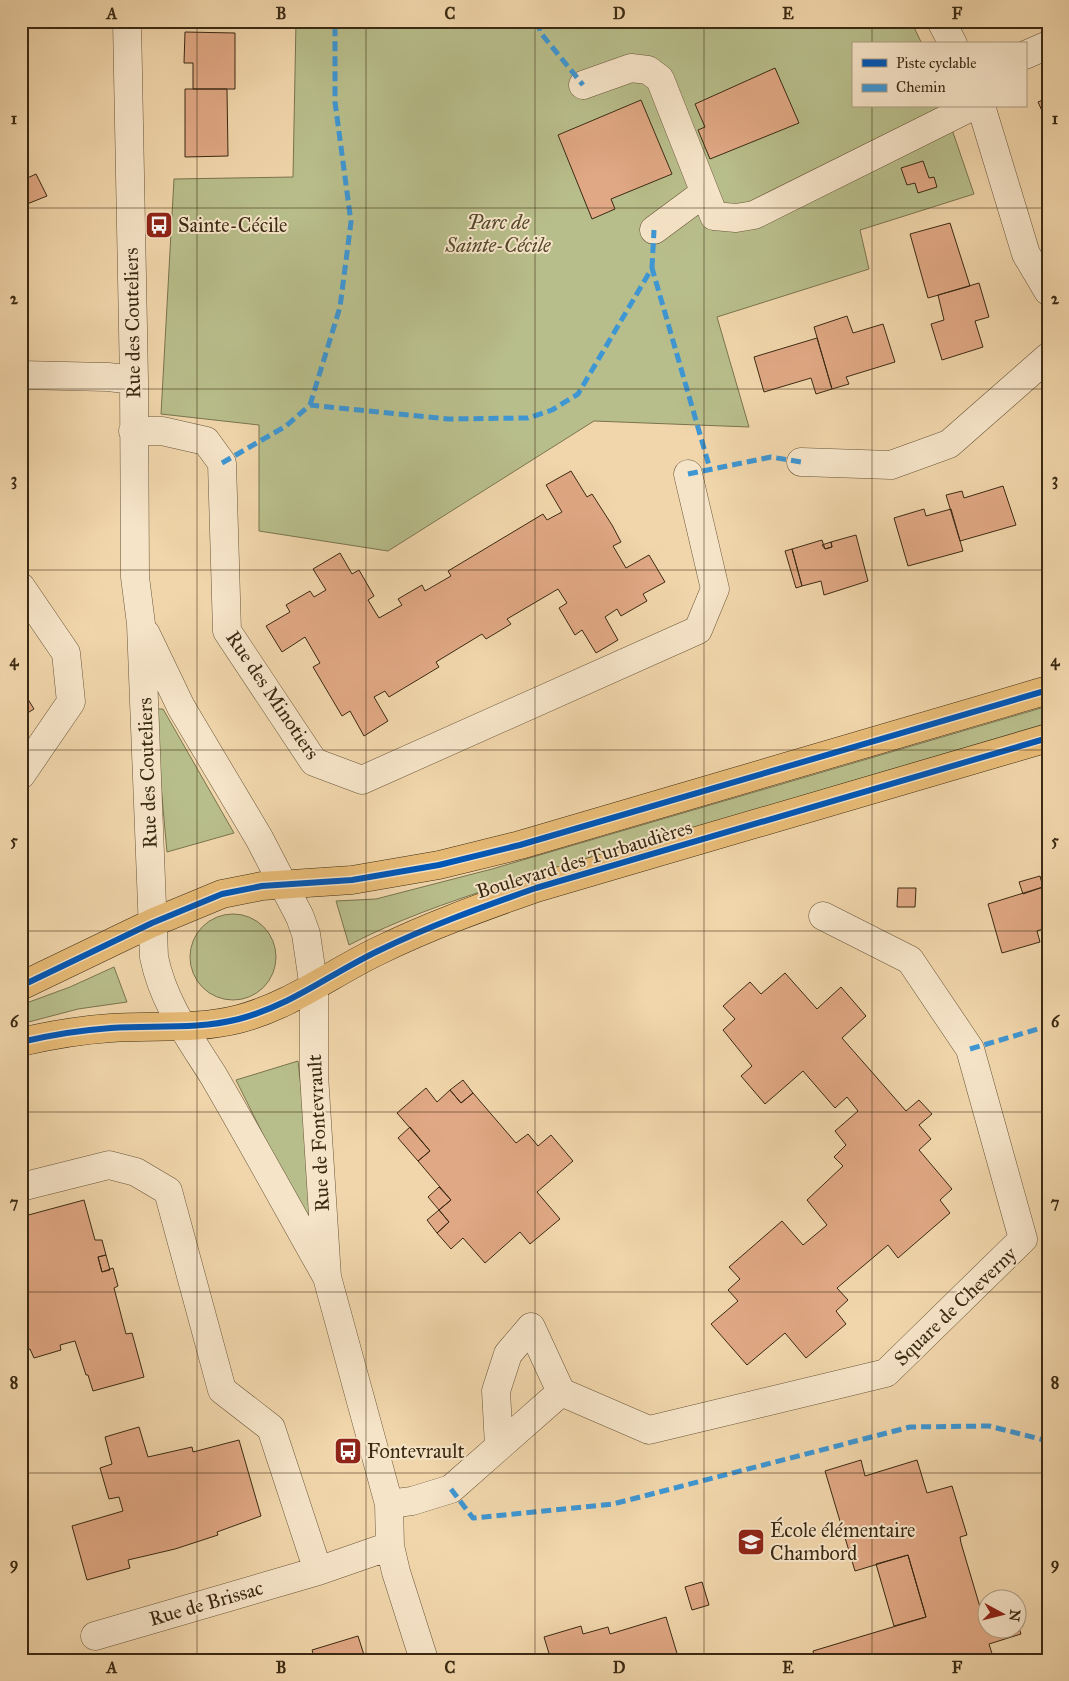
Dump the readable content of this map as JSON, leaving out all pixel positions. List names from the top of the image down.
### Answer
{
  "streets": {
    "main road": ["Boulevard des Turbaudières"],
    "street": [
      "Rue des Couteliers",
      "Rue des Minotiers",
      "Rue de Fontevrault",
      "Square de Cheverny",
      "Rue de Brissac"
    ]
  },
  "crossings": [
    ["Rue des Couteliers", "Rue des Minotiers"],
    ["Rue des Couteliers", "Boulevard des Turbaudières"],
    ["Rue des Couteliers", "Rue de Fontevrault"],
    ["Boulevard des Turbaudières", "Rue de Fontevrault"],
    ["Rue de Fontevrault", "Rue de Brissac"]
  ],
  "parks": ["Parc de Sainte-Cécile"],
  "places": {
    "bus stop": ["Sainte-Cécile", "Fontevrault"],
    "school or university": ["École élémentaire Chambord"]
  },
  "legend": ["Piste cyclable", "Chemin"],
  "north": "right",
  "grid": {
    "columns": [
      "A",
      "B",
      "C",
      "D",
      "E",
      "F"
    ],
    "rows": [
      "1",
      "2",
      "3",
      "4",
      "5",
      "6",
      "7",
      "8",
      "9"
    ]
  }
}
